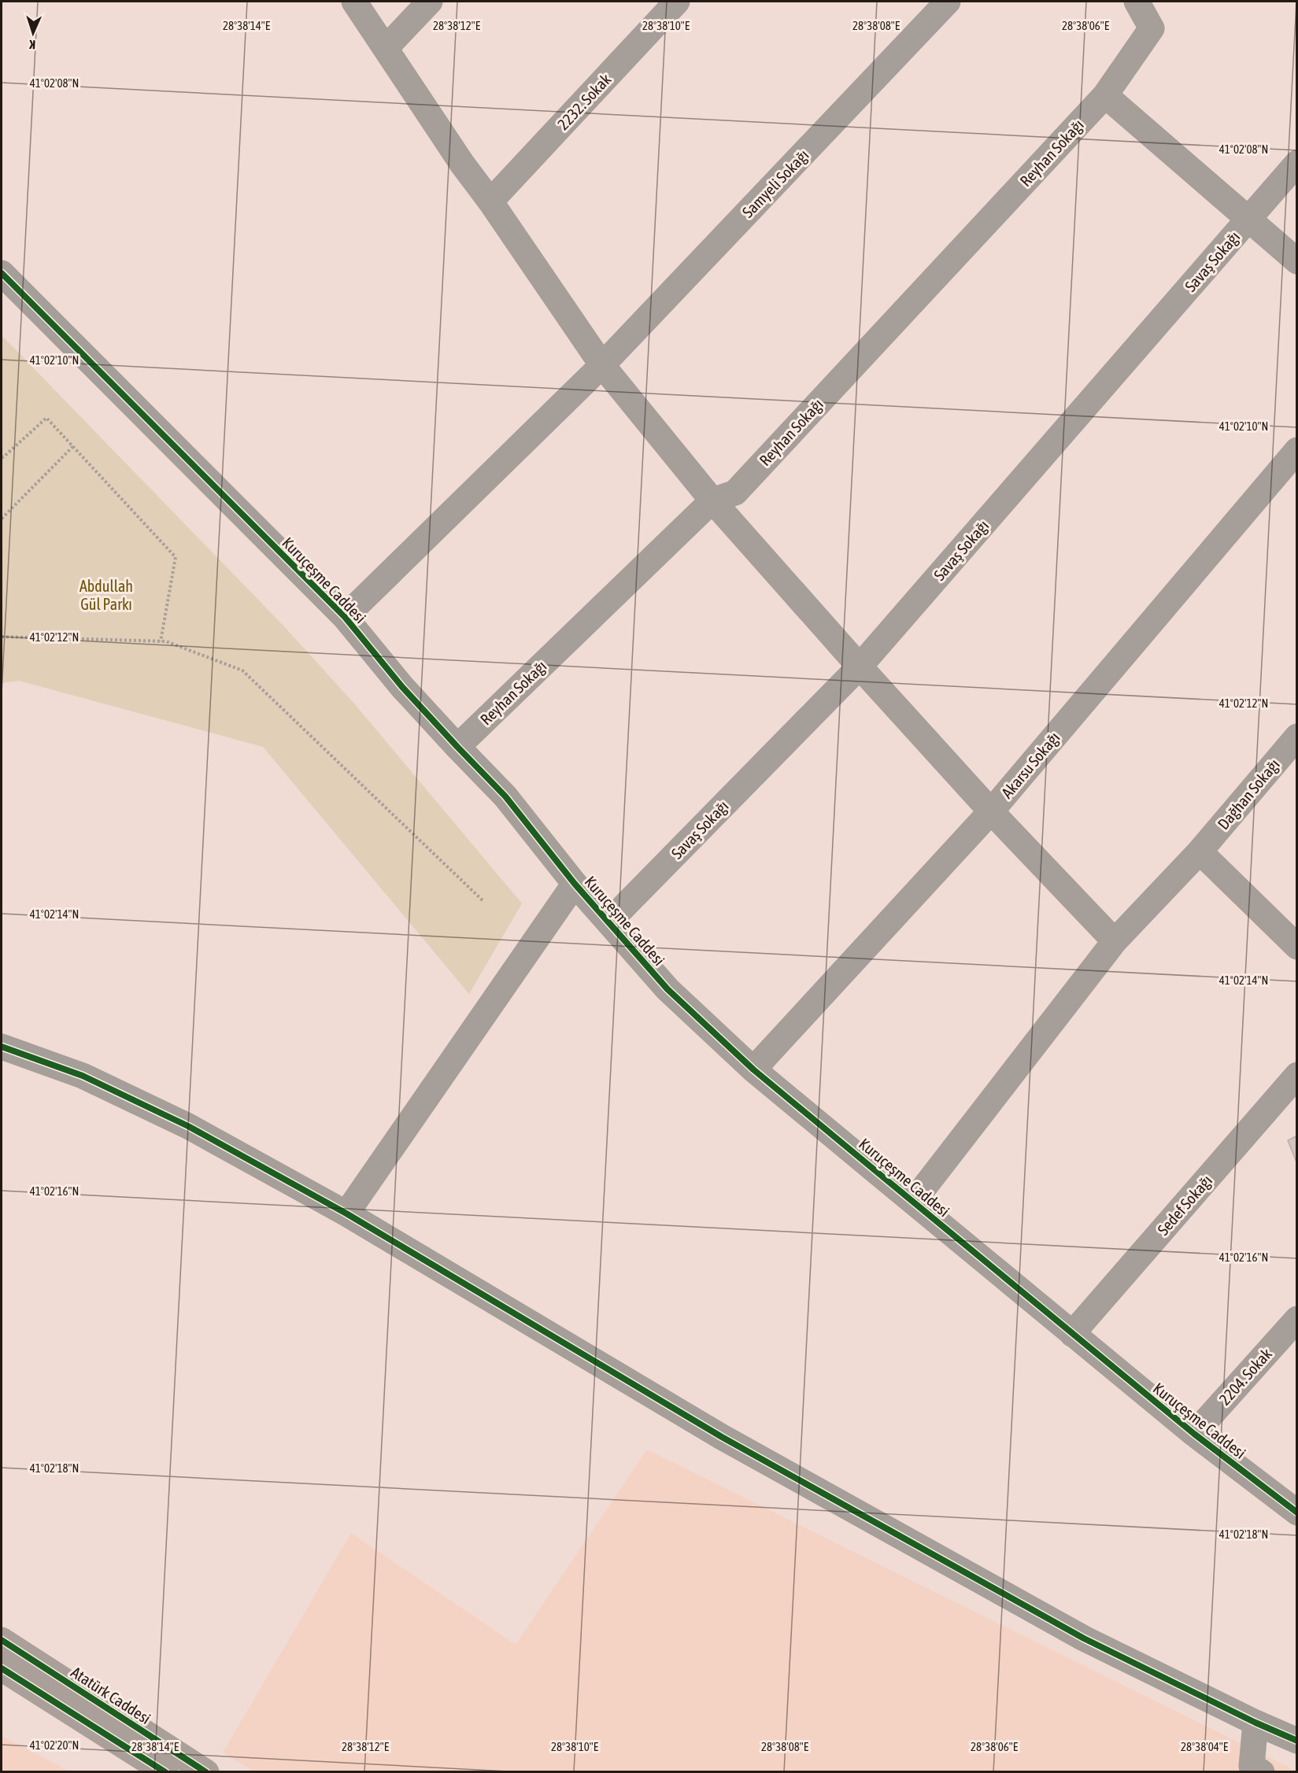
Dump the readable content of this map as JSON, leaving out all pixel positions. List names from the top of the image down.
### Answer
{
  "streets": {
    "main road": ["Atatürk Caddesi"],
    "street": [
      "2232. Sokak",
      "Reyhan Sokağı",
      "Samyeli Sokağı",
      "Savaş Sokağı",
      "Kuruçeşme Caddesi",
      "Akarsu Sokağı",
      "Dağhan Sokağı",
      "Sedef Sokağı",
      "2204. Sokak"
    ]
  },
  "crossings": [
    ["Reyhan Sokağı", "Kuruçeşme Caddesi"],
    ["Samyeli Sokağı", "Kuruçeşme Caddesi"],
    ["Savaş Sokağı", "Kuruçeşme Caddesi"],
    ["Kuruçeşme Caddesi", "Akarsu Sokağı"],
    ["Kuruçeşme Caddesi", "Dağhan Sokağı"],
    ["Kuruçeşme Caddesi", "Sedef Sokağı"],
    ["Kuruçeşme Caddesi", "2204. Sokak"]
  ],
  "parks": ["Abdullah Gül Parkı"],
  "north": "bottom",
  "coordinates": [
    "28°38'14\"E",
    "28°38'12\"E",
    "28°38'10\"E",
    "28°38'08\"E",
    "28°38'06\"E",
    "41°02'08\"N",
    "41°02'10\"N",
    "41°02'12\"N",
    "41°02'14\"N",
    "41°02'16\"N",
    "41°02'18\"N",
    "41°02'20\"N",
    "28°38'04\"E"
  ]
}
